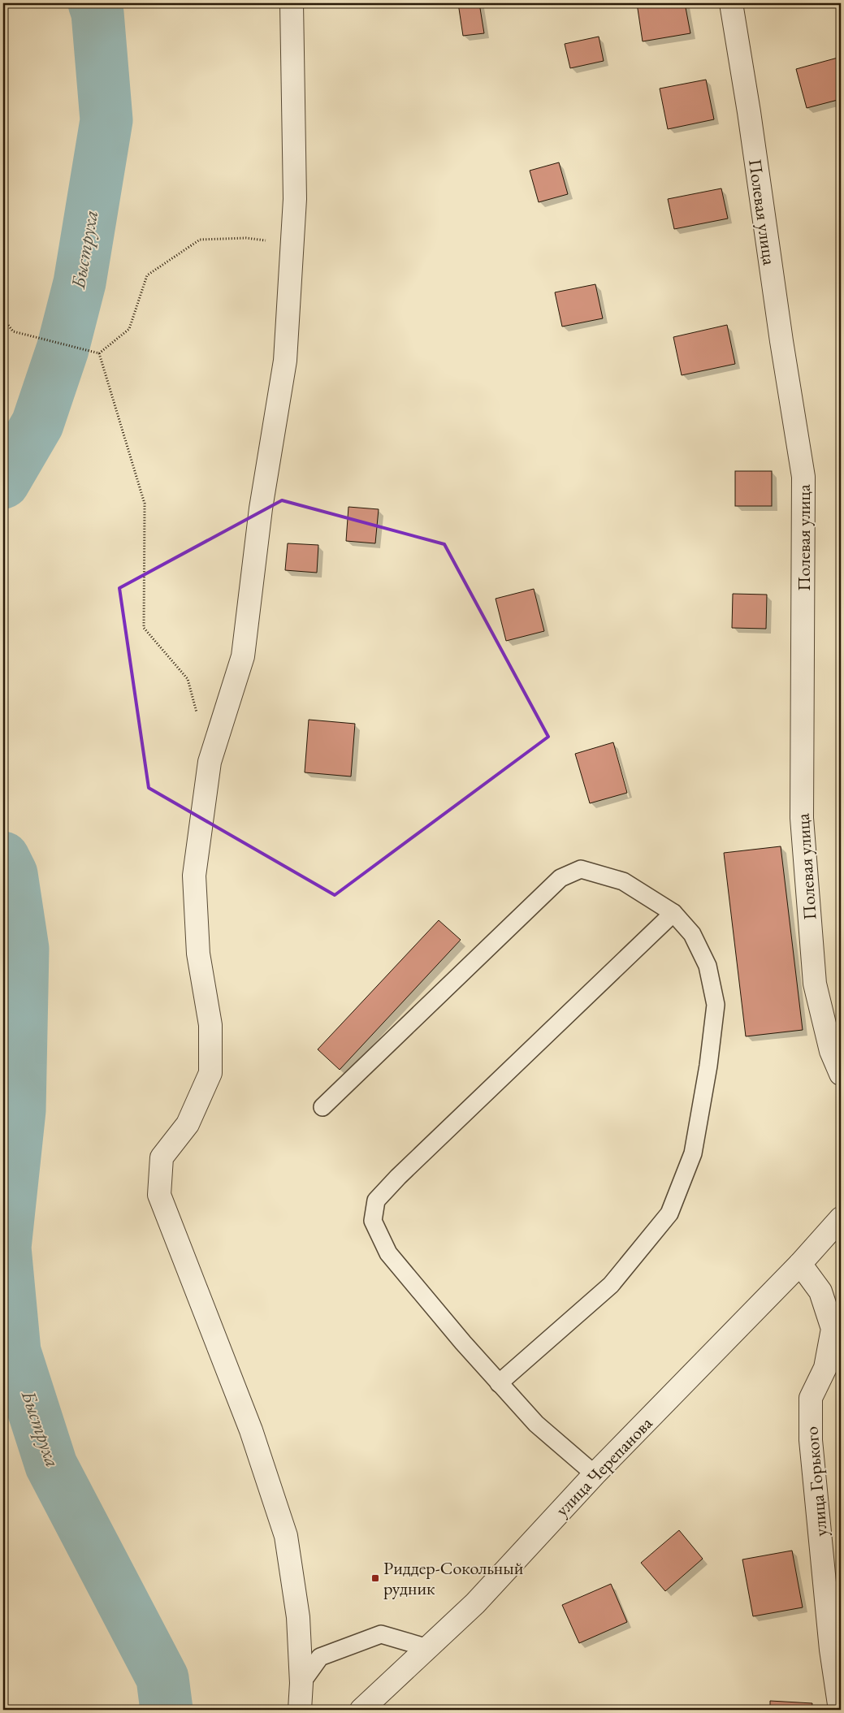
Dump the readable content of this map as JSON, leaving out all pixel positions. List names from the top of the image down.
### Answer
{
  "streets": {
    "street": ["Полевая улица", "улица Черепанова", "улица Горького"]
  },
  "crossings": [
    ["улица Черепанова", "улица Горького"]
  ],
  "water": ["Быструха"],
  "places": {
    "transit": ["Риддер-Сокольный рудник"]
  }
}
